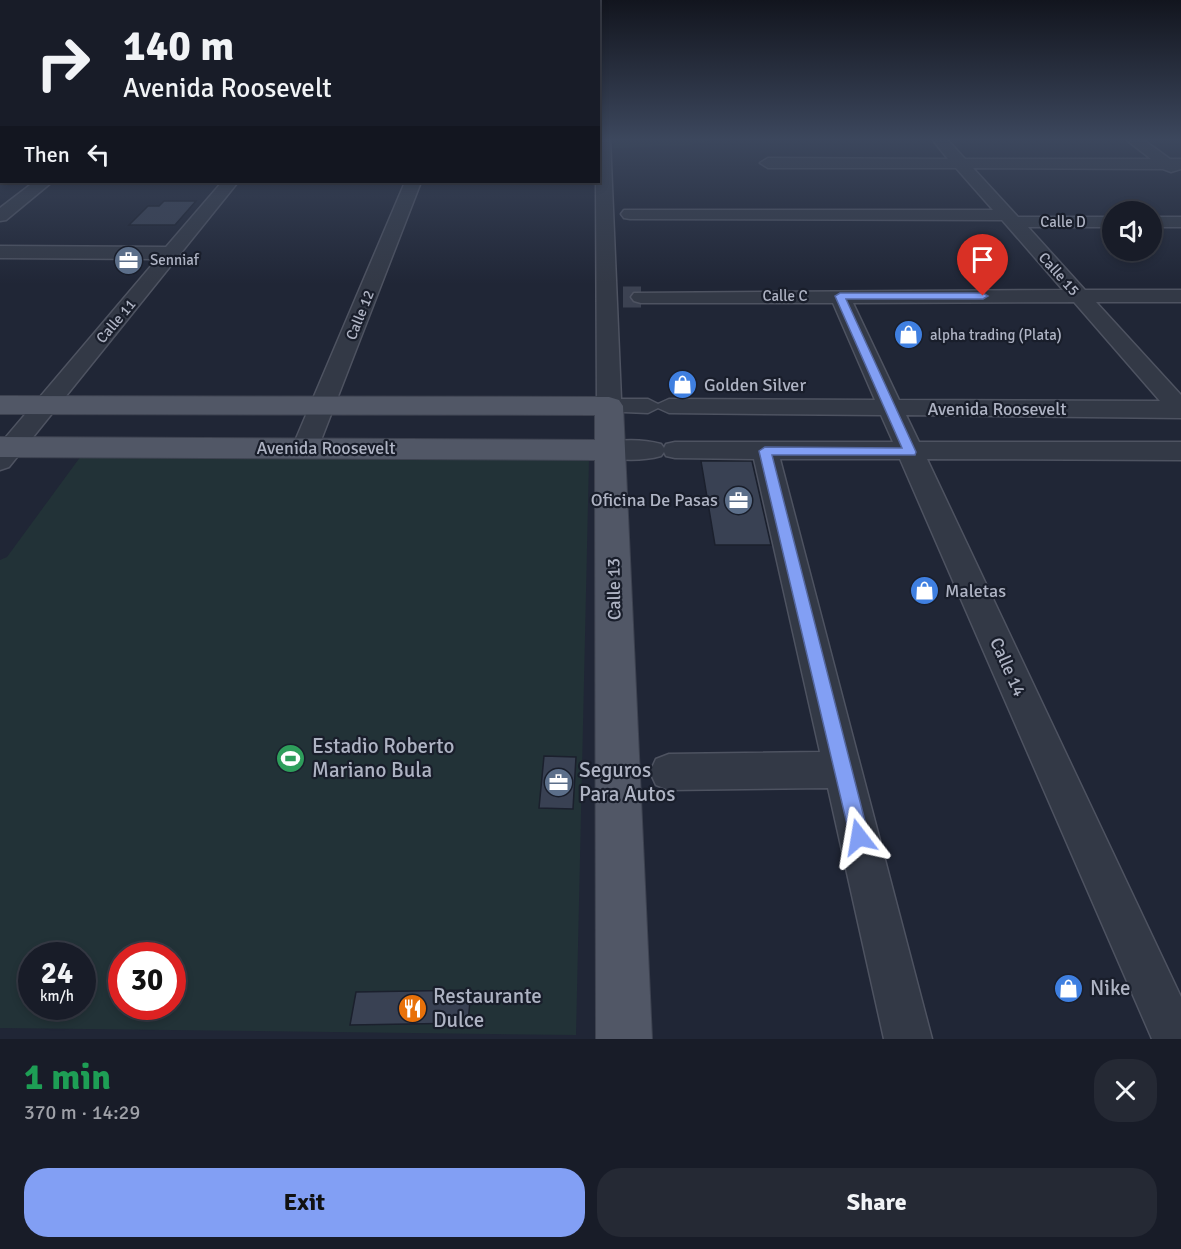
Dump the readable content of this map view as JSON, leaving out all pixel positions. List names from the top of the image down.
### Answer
{
  "streets": {
    "main road": ["Avenida Roosevelt", "Calle 13"],
    "street": [
      "Calle D",
      "Calle 15",
      "Calle C",
      "Calle 12",
      "Calle 11",
      "Calle 14"
    ]
  },
  "crossings": [
    ["Calle D", "Calle 15"],
    ["Calle D", "Calle 13"],
    ["Calle 15", "Calle C"],
    ["Calle 15", "Avenida Roosevelt"],
    ["Calle C", "Calle 13"],
    ["Calle C", "Calle 14"],
    ["Calle 12", "Avenida Roosevelt"],
    ["Calle 11", "Avenida Roosevelt"],
    ["Avenida Roosevelt", "Calle 13"],
    ["Avenida Roosevelt", "Calle 14"]
  ],
  "places": {
    "office": ["Senniaf", "Oficina De Pasas", "Seguros Para Autos"],
    "shop": [
      "alpha trading (Plata)",
      "Golden Silver",
      "Maletas",
      "Nike"
    ],
    "sports": ["Estadio Roberto Mariano Bula"],
    "restaurant": ["Restaurante Dulce"]
  },
  "page": {
    "turn": ["140 m", "Avenida Roosevelt"],
    "then": "Then",
    "speed": "24 km/h",
    "limit": "30",
    "heading": ["1 min", "370 m · 14:29"],
    "buttons": ["Exit", "Share"]
  }
}
